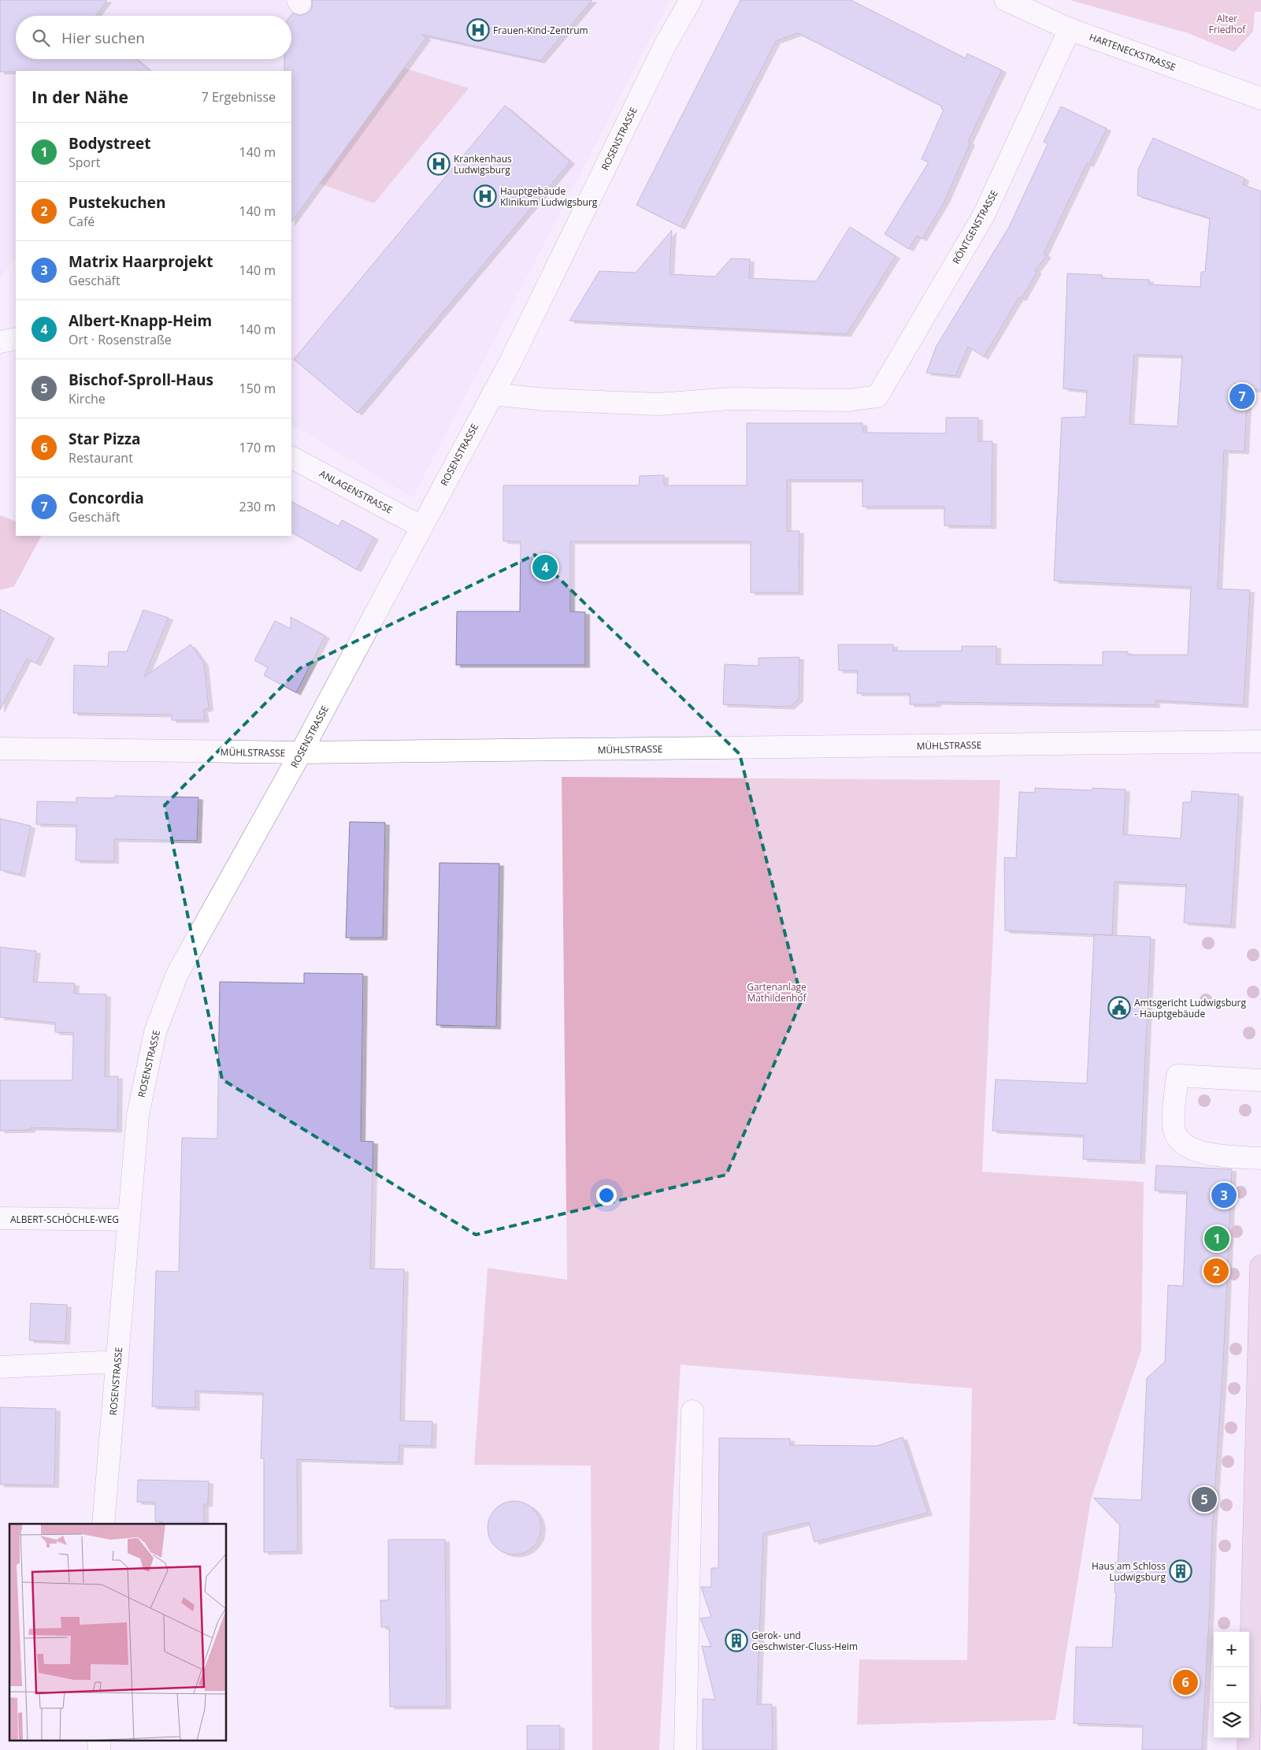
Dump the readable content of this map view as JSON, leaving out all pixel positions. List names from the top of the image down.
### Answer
{
  "streets": {
    "street": [
      "HARTENECKSTRASSE",
      "ROSENSTRASSE",
      "RÖNTGENSTRASSE",
      "ANLAGENSTRASSE",
      "MÜHLSTRASSE",
      "ALBERT-SCHÖCHLE-WEG"
    ]
  },
  "crossings": [
    ["HARTENECKSTRASSE", "RÖNTGENSTRASSE"],
    ["ROSENSTRASSE", "RÖNTGENSTRASSE"],
    ["ROSENSTRASSE", "ANLAGENSTRASSE"],
    ["ROSENSTRASSE", "MÜHLSTRASSE"],
    ["ROSENSTRASSE", "ALBERT-SCHÖCHLE-WEG"]
  ],
  "parks": ["Alter Friedhof", "Gartenanlage Mathildenhof"],
  "places": {
    "hospital": ["Frauen-Kind-Zentrum", "Krankenhaus Ludwigsburg", "Hauptgebäude Klinikum Ludwigsburg"],
    "public building": ["Amtsgericht Ludwigsburg - Hauptgebäude"],
    "building": ["Haus am Schloss Ludwigsburg", "Gerok- und Geschwister-Cluss-Heim"]
  },
  "page": {
    "search": "Hier suchen",
    "heading": ["In der Nähe", "7 Ergebnisse"],
    "list": [
      {
        "mark": "1",
        "name": "Bodystreet",
        "note": "Sport",
        "value": "140 m"
      },
      {
        "mark": "2",
        "name": "Pustekuchen",
        "note": "Café",
        "value": "140 m"
      },
      {
        "mark": "3",
        "name": "Matrix Haarprojekt",
        "note": "Geschäft",
        "value": "140 m"
      },
      {
        "mark": "4",
        "name": "Albert-Knapp-Heim",
        "note": "Ort · Rosenstraße",
        "value": "140 m"
      },
      {
        "mark": "5",
        "name": "Bischof-Sproll-Haus",
        "note": "Kirche",
        "value": "150 m"
      },
      {
        "mark": "6",
        "name": "Star Pizza",
        "note": "Restaurant",
        "value": "170 m"
      },
      {
        "mark": "7",
        "name": "Concordia",
        "note": "Geschäft",
        "value": "230 m"
      }
    ],
    "pins": [
      "7",
      "4",
      "3",
      "1",
      "2",
      "5",
      "6"
    ],
    "map_buttons": ["+", "−"]
  }
}
